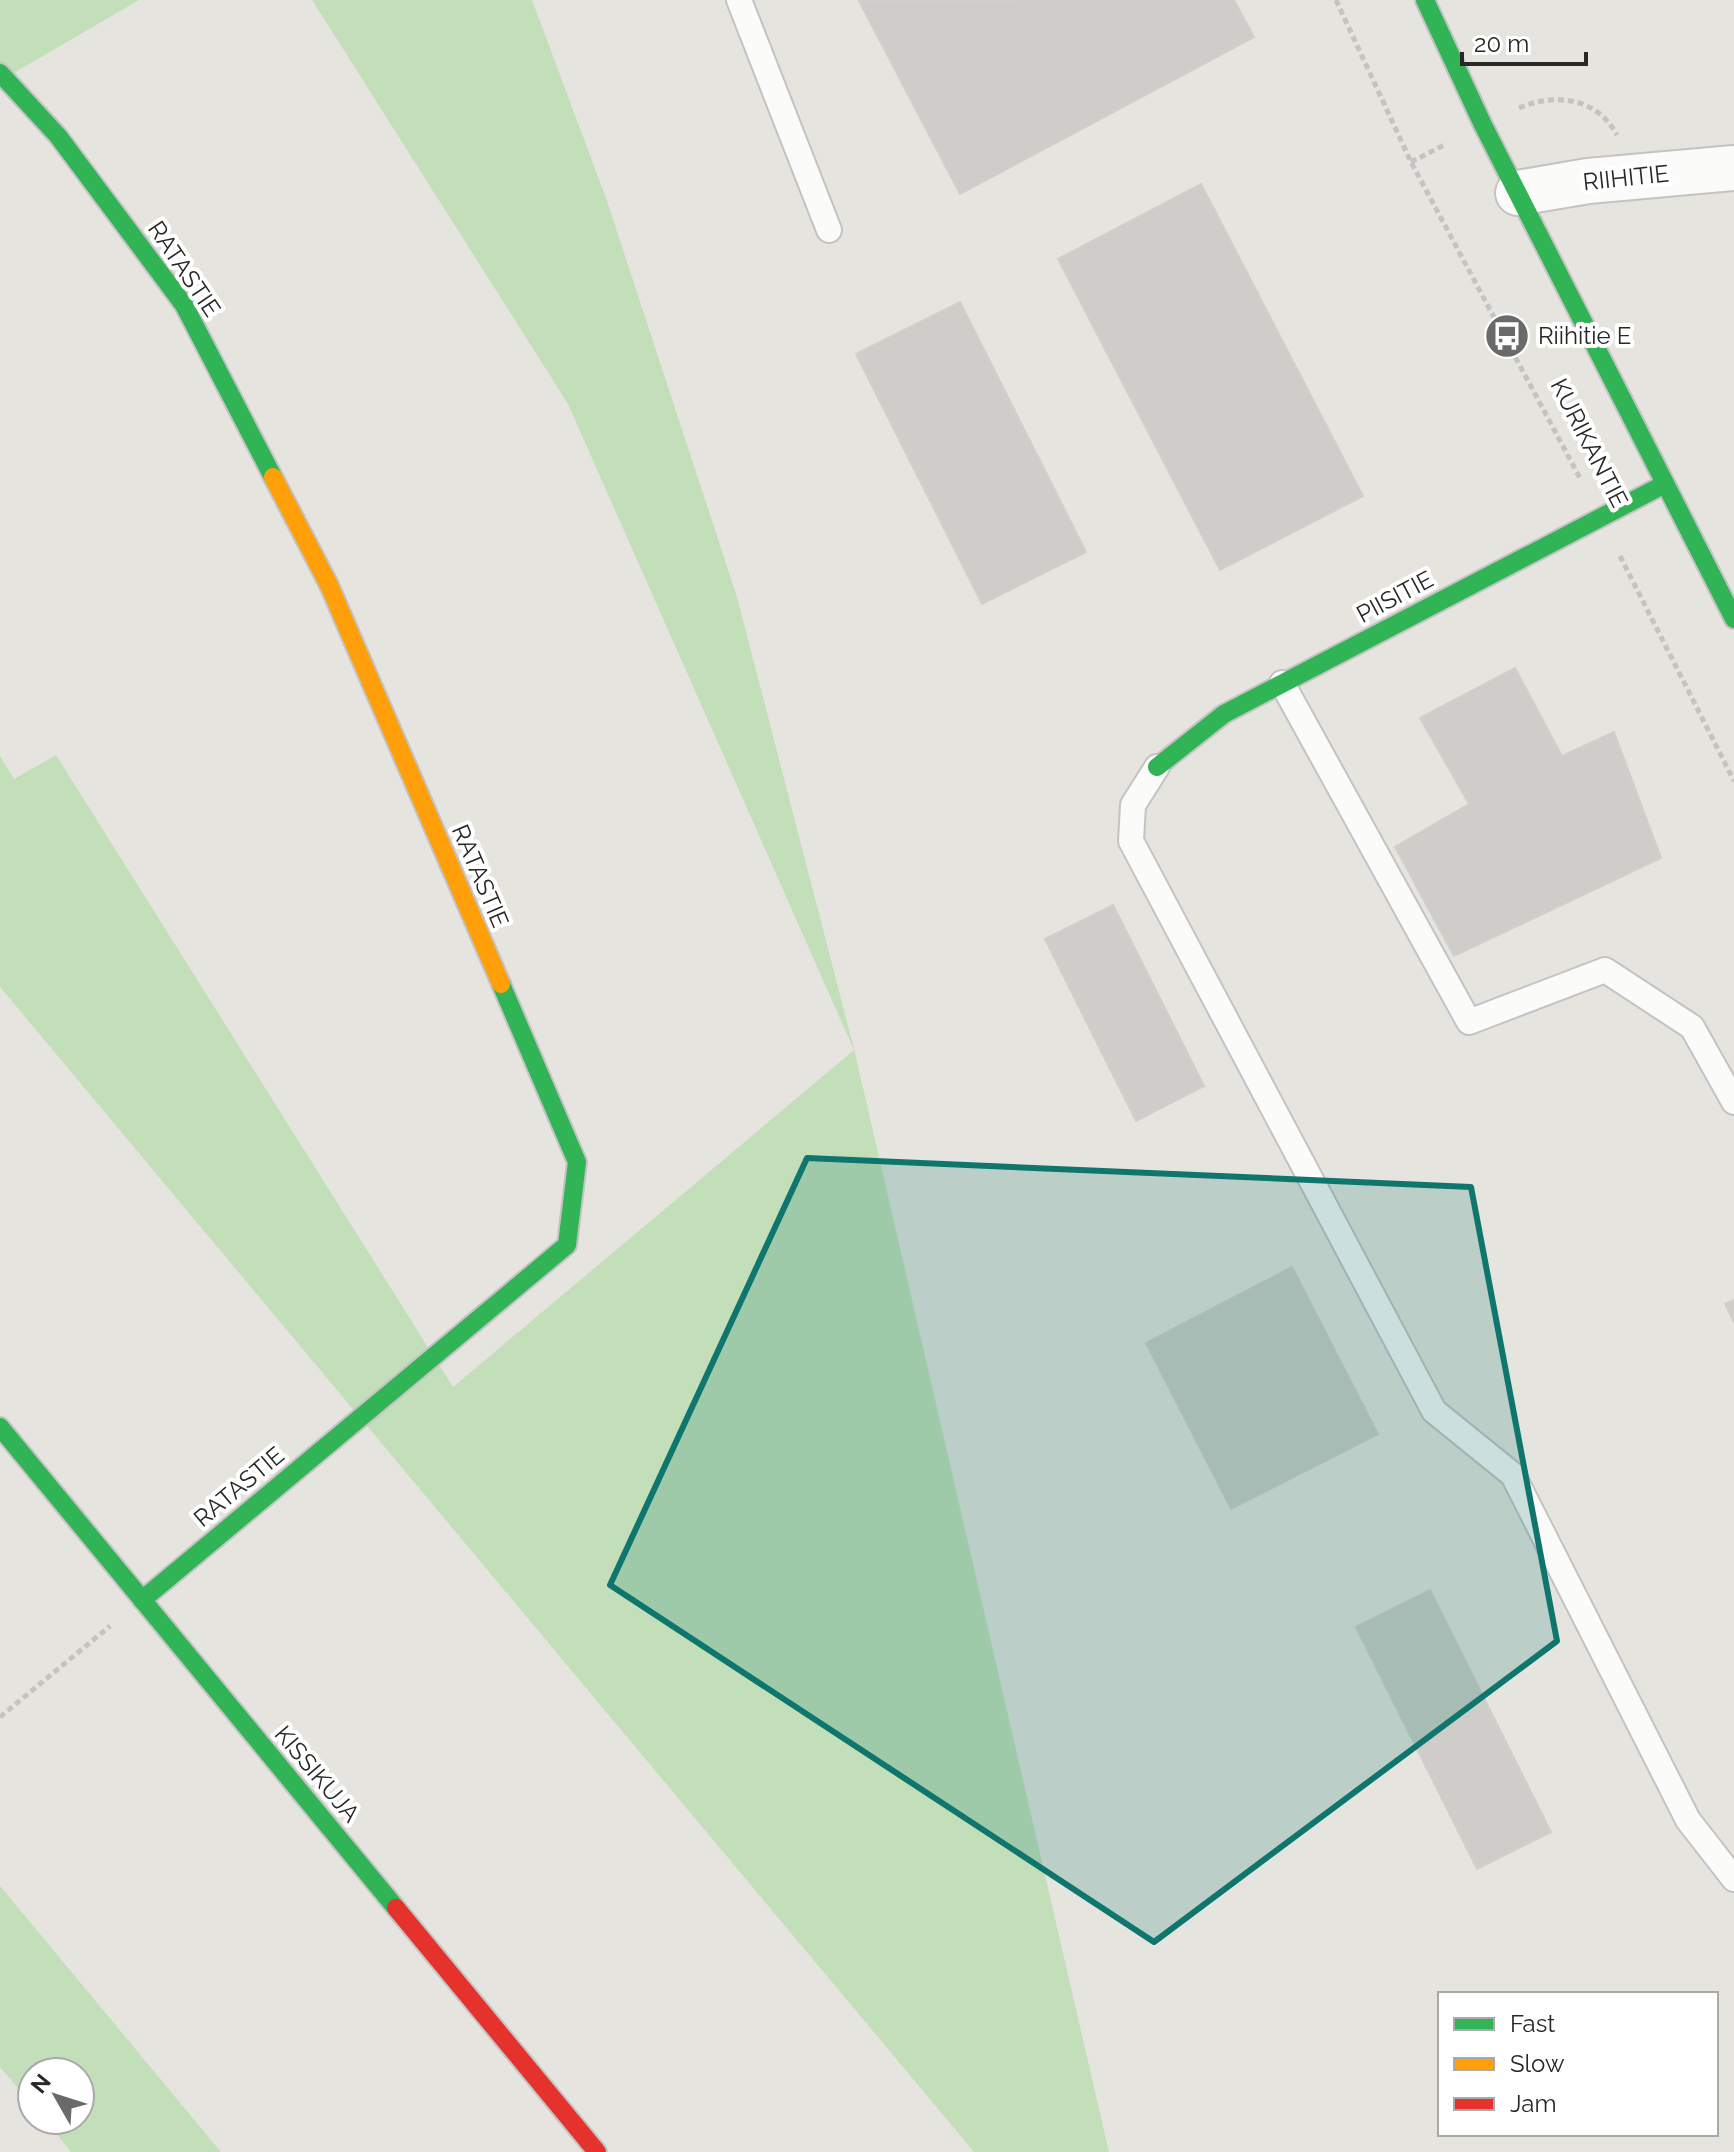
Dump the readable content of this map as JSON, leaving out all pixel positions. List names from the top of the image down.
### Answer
{
  "streets": {
    "street": [
      "RIIHITIE",
      "RATASTIE",
      "KURIKANTIE",
      "PIISITIE",
      "KISSIKUJA"
    ]
  },
  "crossings": [
    ["RIIHITIE", "KURIKANTIE"],
    ["RATASTIE", "KISSIKUJA"],
    ["KURIKANTIE", "PIISITIE"]
  ],
  "places": {
    "bus stop": ["Riihitie E"]
  },
  "legend": ["Fast", "Slow", "Jam"],
  "scale_bar": "20 m",
  "north": "top left"
}
